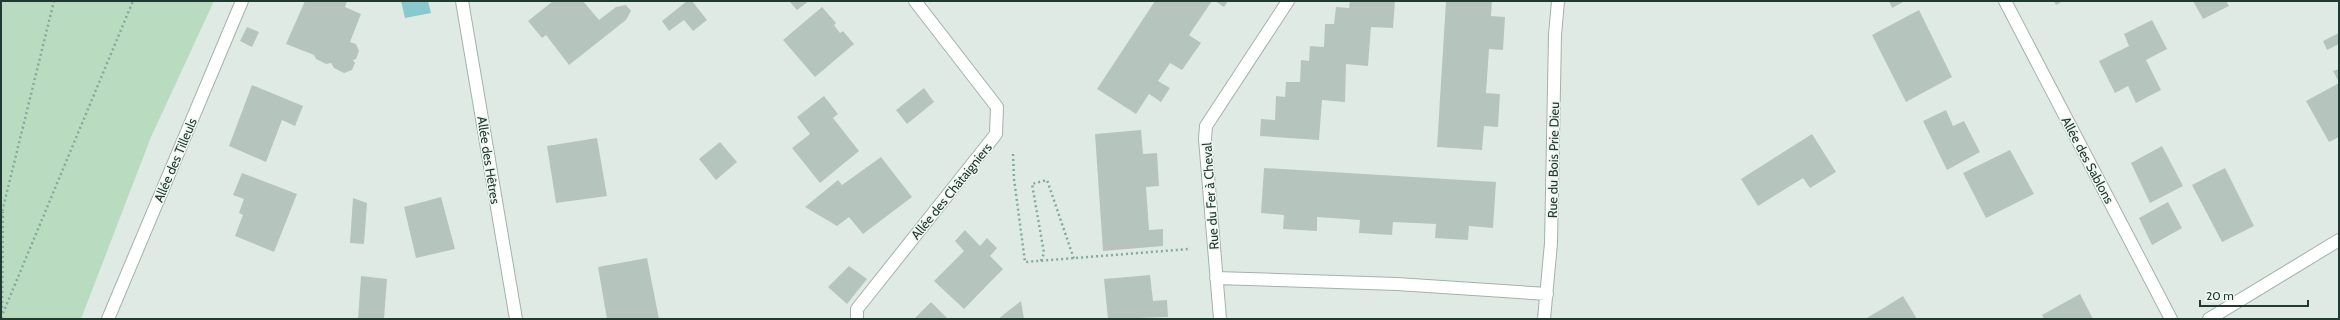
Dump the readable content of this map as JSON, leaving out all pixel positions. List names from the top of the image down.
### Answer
{
  "streets": {
    "street": [
      "Allée des Tilleuls",
      "Allée des Hêtres",
      "Rue du Bois Prie Dieu",
      "Allée des Sablons",
      "Allée des Châtaigniers",
      "Rue du Fer à Cheval"
    ]
  },
  "scale_bar": "20 m"
}
